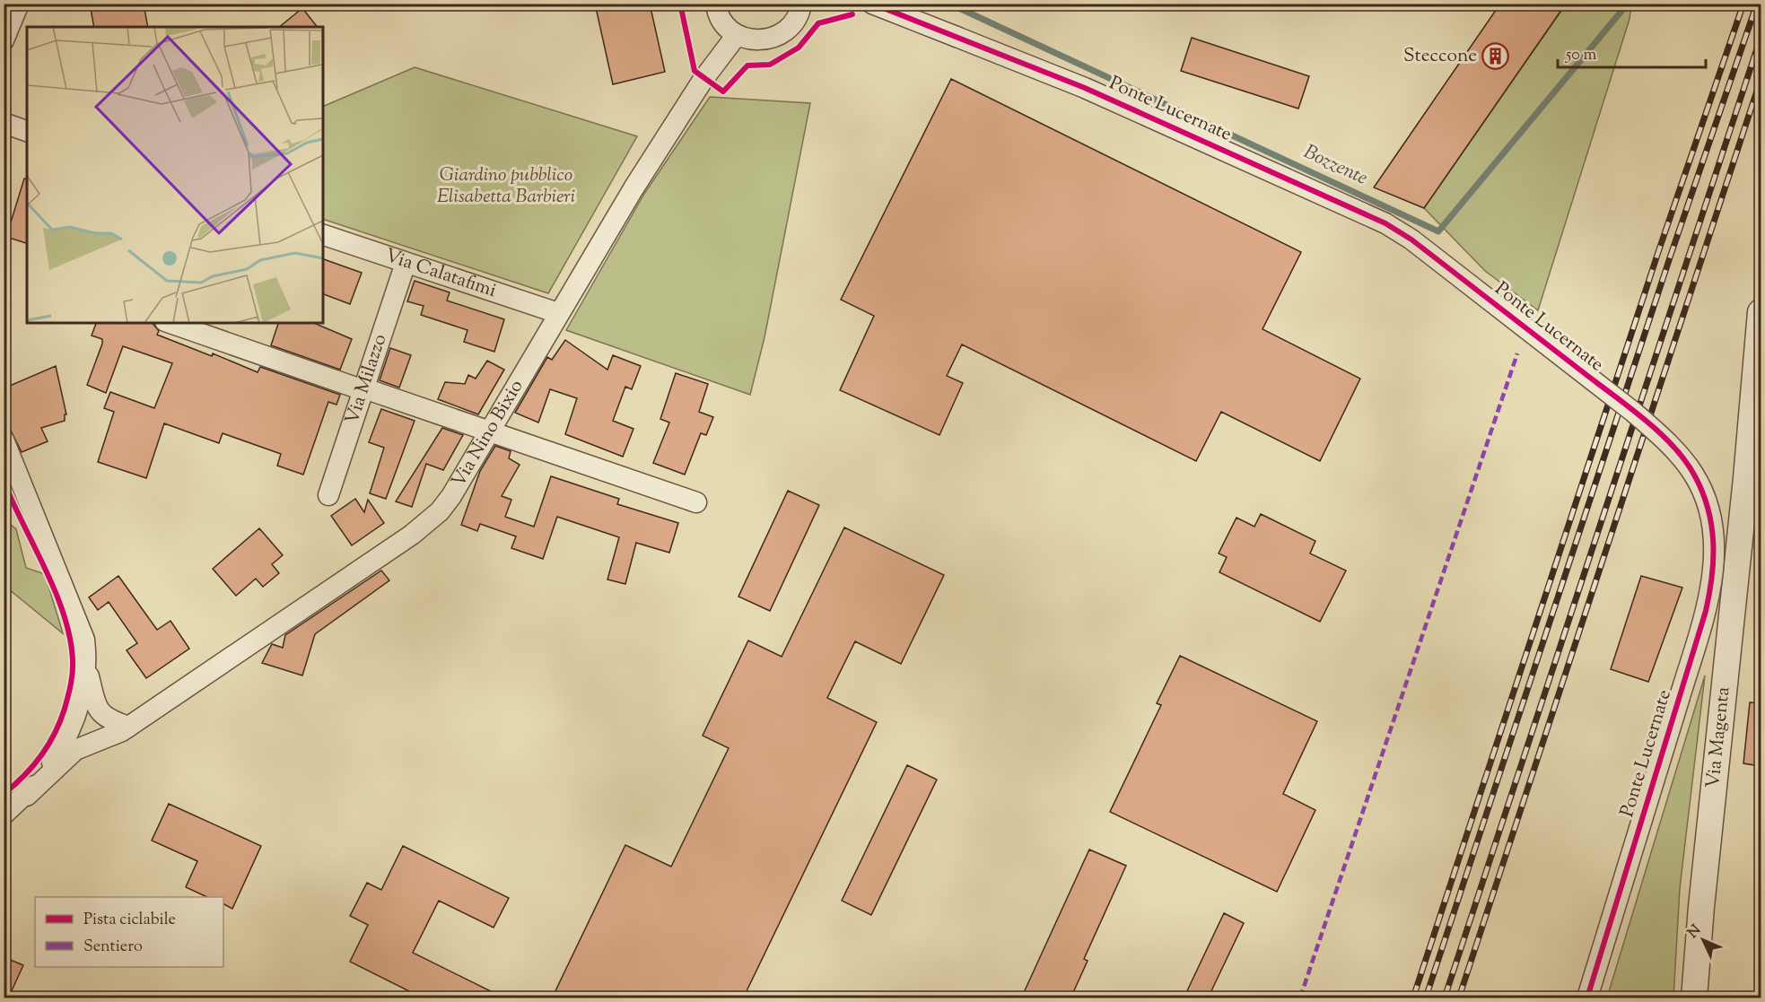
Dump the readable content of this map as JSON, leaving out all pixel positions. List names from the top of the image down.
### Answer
{
  "streets": {
    "street": [
      "Ponte Lucernate",
      "Via Calatafimi",
      "Via Milazzo",
      "Via Nino Bixio",
      "Via Magenta"
    ]
  },
  "crossings": [
    ["Via Calatafimi", "Via Milazzo"],
    ["Via Calatafimi", "Via Nino Bixio"]
  ],
  "water": ["Bozzente"],
  "parks": ["Giardino pubblico Elisabetta Barbieri"],
  "places": {
    "building": ["Steccone"]
  },
  "legend": ["Pista ciclabile", "Sentiero"],
  "scale_bar": "50 m",
  "north": "top left"
}
